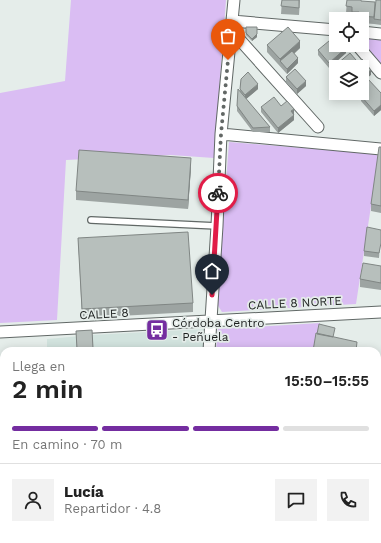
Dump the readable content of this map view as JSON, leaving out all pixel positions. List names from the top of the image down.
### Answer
{
  "streets": {
    "street": ["CALLE 8 NORTE", "CALLE 8"]
  },
  "crossings": [
    ["CALLE 8 NORTE", "CALLE 8"]
  ],
  "places": {
    "bus stop": ["Córdoba Centro - Peñuela"]
  },
  "page": {
    "heading": ["2 min", "Llega en", "15:50–15:55"],
    "panel": ["Lucía", "Repartidor · 4.8"],
    "bar": "En camino · 70 m"
  }
}
